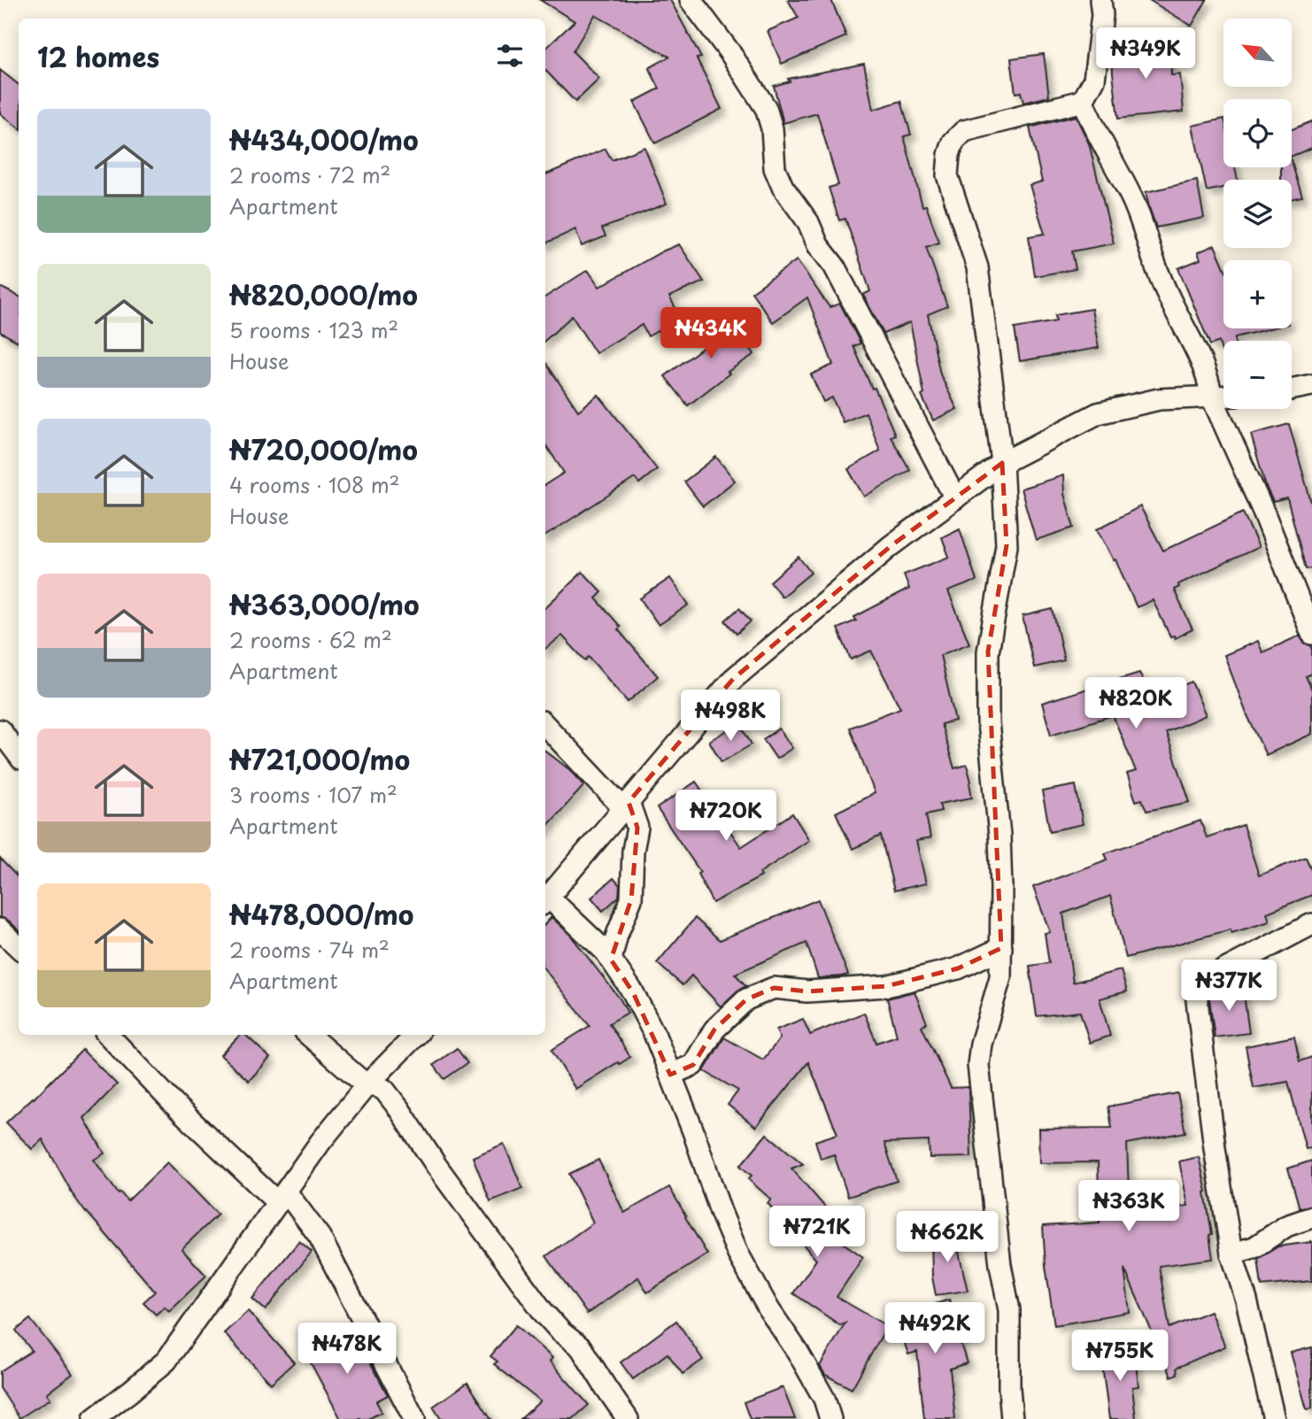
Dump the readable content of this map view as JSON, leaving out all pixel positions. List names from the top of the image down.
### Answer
{
  "north": "top left",
  "page": {
    "map_buttons": ["+", "−"],
    "heading": "12 homes",
    "price": [
      "₦349K",
      "₦434K",
      "₦820K",
      "₦498K",
      "₦720K",
      "₦377K",
      "₦363K",
      "₦721K",
      "₦662K",
      "₦492K",
      "₦478K",
      "₦755K"
    ],
    "list": [
      {
        "name": "₦434,000/mo",
        "note": "2 rooms · 72 m² · Apartment"
      },
      {
        "name": "₦820,000/mo",
        "note": "5 rooms · 123 m² · House"
      },
      {
        "name": "₦720,000/mo",
        "note": "4 rooms · 108 m² · House"
      },
      {
        "name": "₦363,000/mo",
        "note": "2 rooms · 62 m² · Apartment"
      },
      {
        "name": "₦721,000/mo",
        "note": "3 rooms · 107 m² · Apartment"
      },
      {
        "name": "₦478,000/mo",
        "note": "2 rooms · 74 m² · Apartment"
      }
    ]
  }
}
